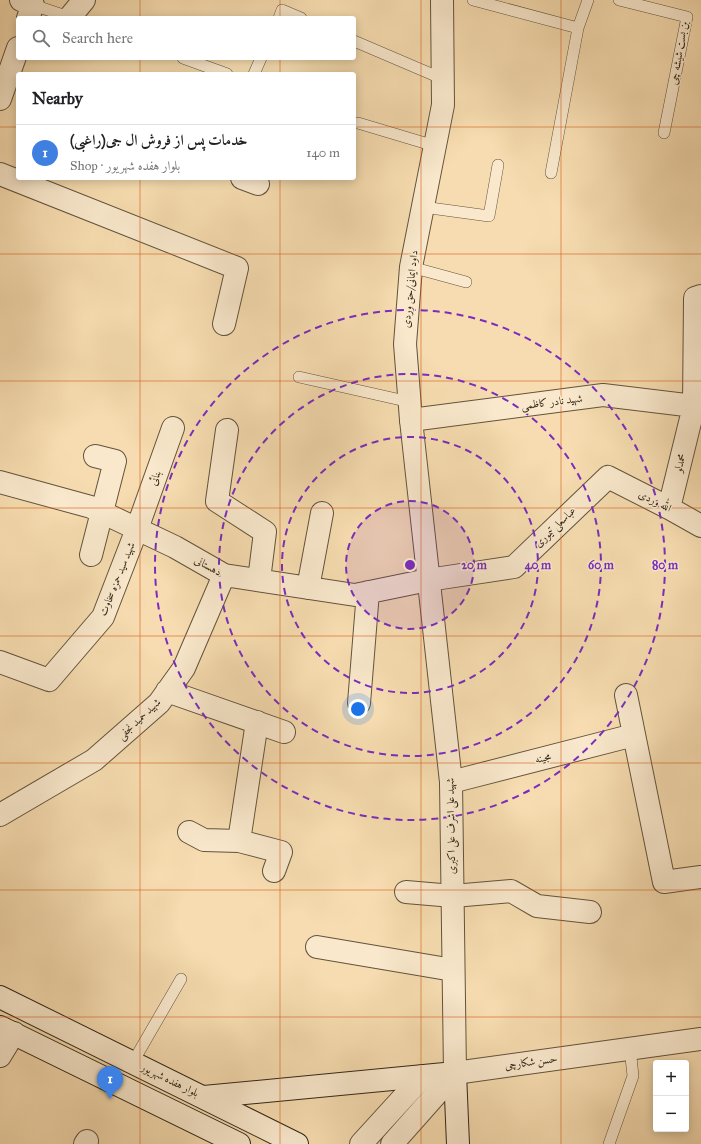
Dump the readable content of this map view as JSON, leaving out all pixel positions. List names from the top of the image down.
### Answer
{
  "streets": {
    "street": [
      "داود ایمانی/حق وردی",
      "شهید نادر کاظمی",
      "محمدلو",
      "بنائی",
      "الله وردی",
      "عباسعلی تیموری",
      "دهستانی",
      "شهید سید حمزه سخاوت",
      "شهید حمید نجفی",
      "مجینه",
      "شهید علی اشرف علی اکبری",
      "حسن شکارچی",
      "بلوار هفده شهریور"
    ],
    "lane": ["بن بست شیشه چی"]
  },
  "crossings": [
    ["داود ایمانی/حق وردی", "شهید نادر کاظمی"],
    ["داود ایمانی/حق وردی", "عباسعلی تیموری"],
    ["داود ایمانی/حق وردی", "دهستانی"],
    ["داود ایمانی/حق وردی", "شهید علی اشرف علی اکبری"],
    ["شهید نادر کاظمی", "محمدلو"],
    ["محمدلو", "الله وردی"],
    ["بنائی", "دهستانی"],
    ["بنائی", "شهید سید حمزه سخاوت"],
    ["الله وردی", "عباسعلی تیموری"],
    ["عباسعلی تیموری", "دهستانی"],
    ["عباسعلی تیموری", "شهید علی اشرف علی اکبری"],
    ["دهستانی", "شهید سید حمزه سخاوت"],
    ["دهستانی", "شهید حمید نجفی"],
    ["دهستانی", "شهید علی اشرف علی اکبری"],
    ["مجینه", "شهید علی اشرف علی اکبری"],
    ["شهید علی اشرف علی اکبری", "حسن شکارچی"],
    ["حسن شکارچی", "بلوار هفده شهریور"]
  ],
  "page": {
    "search": "Search here",
    "heading": "Nearby",
    "list": [
      {
        "mark": "1",
        "name": "خدمات پس از فروش ال جی(راغبی)",
        "note": "Shop · بلوار هفده شهریور",
        "value": "140 m"
      }
    ],
    "map_buttons": ["+", "−"],
    "pins": "1"
  },
  "rings": [
    "20 m",
    "40 m",
    "60 m",
    "80 m"
  ]
}
